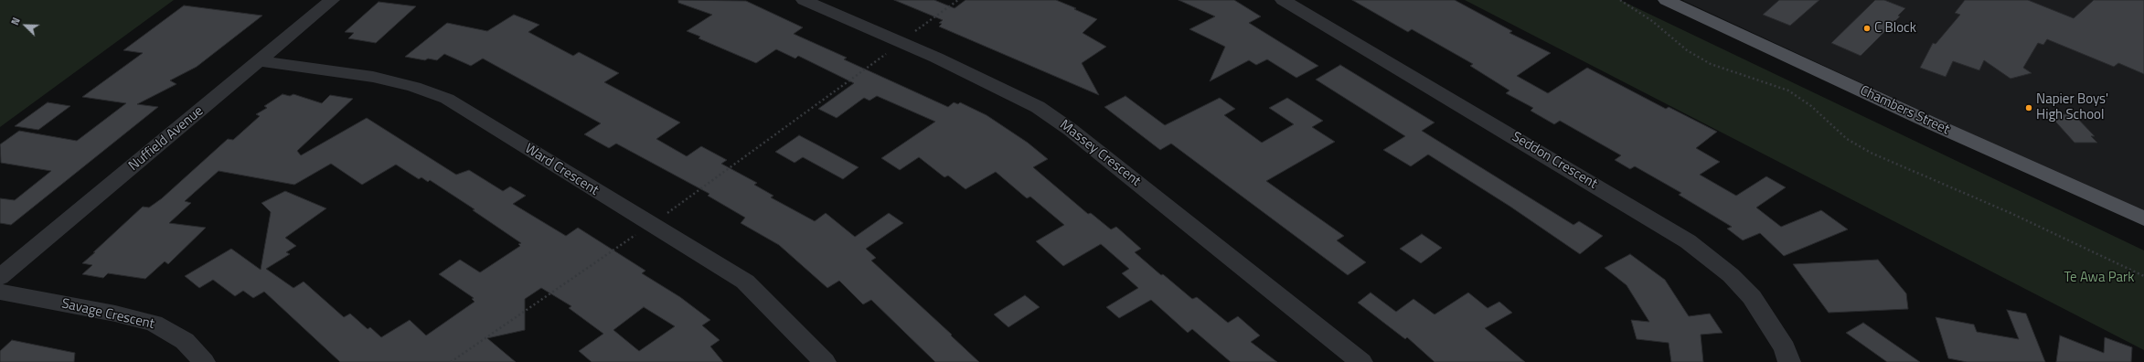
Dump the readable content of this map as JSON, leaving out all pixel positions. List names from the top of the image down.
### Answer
{
  "streets": {
    "main road": ["Chambers Street"],
    "street": [
      "Nuffield Avenue",
      "Massey Crescent",
      "Seddon Crescent",
      "Ward Crescent",
      "Savage Crescent"
    ]
  },
  "crossings": [
    ["Nuffield Avenue", "Ward Crescent"]
  ],
  "parks": ["Te Awa Park"],
  "places": ["C Block", "Napier Boys' High School"],
  "north": "top left"
}
